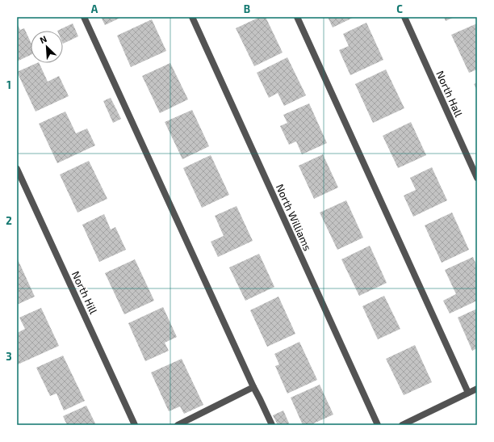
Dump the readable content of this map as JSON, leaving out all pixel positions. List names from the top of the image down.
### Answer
{
  "streets": {
    "street": ["North Hall", "North Williams", "North Hill"]
  },
  "north": "top left",
  "grid": {
    "columns": ["A", "B", "C"],
    "rows": ["1", "2", "3"]
  }
}
